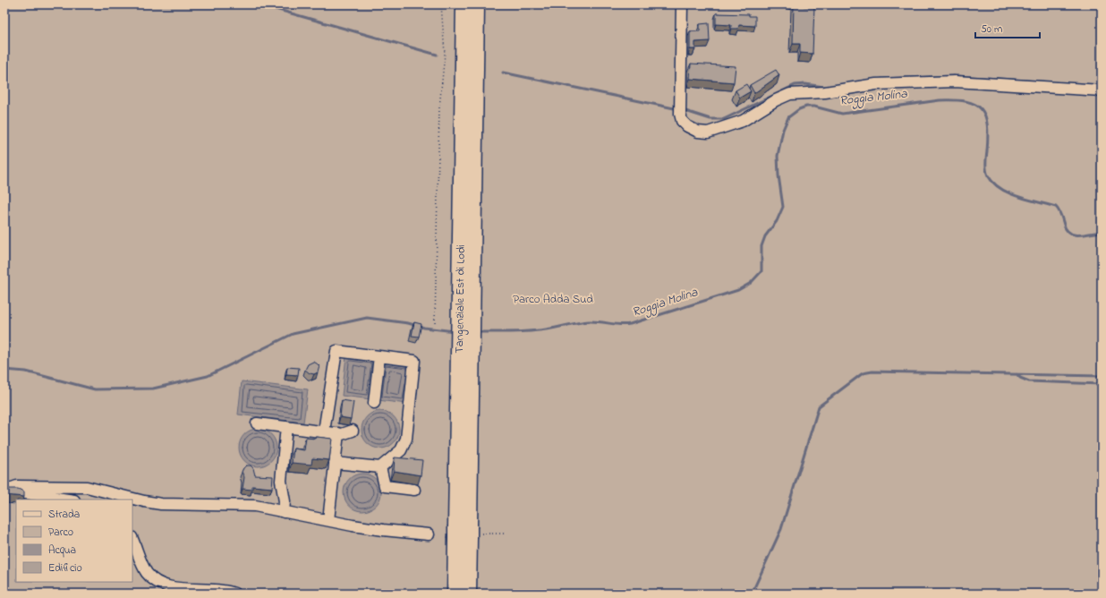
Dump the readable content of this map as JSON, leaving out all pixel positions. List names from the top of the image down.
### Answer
{
  "streets": {
    "highway": ["Tangenziale Est di Lodi"]
  },
  "water": ["Roggia Molina"],
  "parks": ["Parco Adda Sud"],
  "legend": [
    "Strada",
    "Parco",
    "Acqua",
    "Edificio"
  ],
  "scale_bar": "50 m"
}
